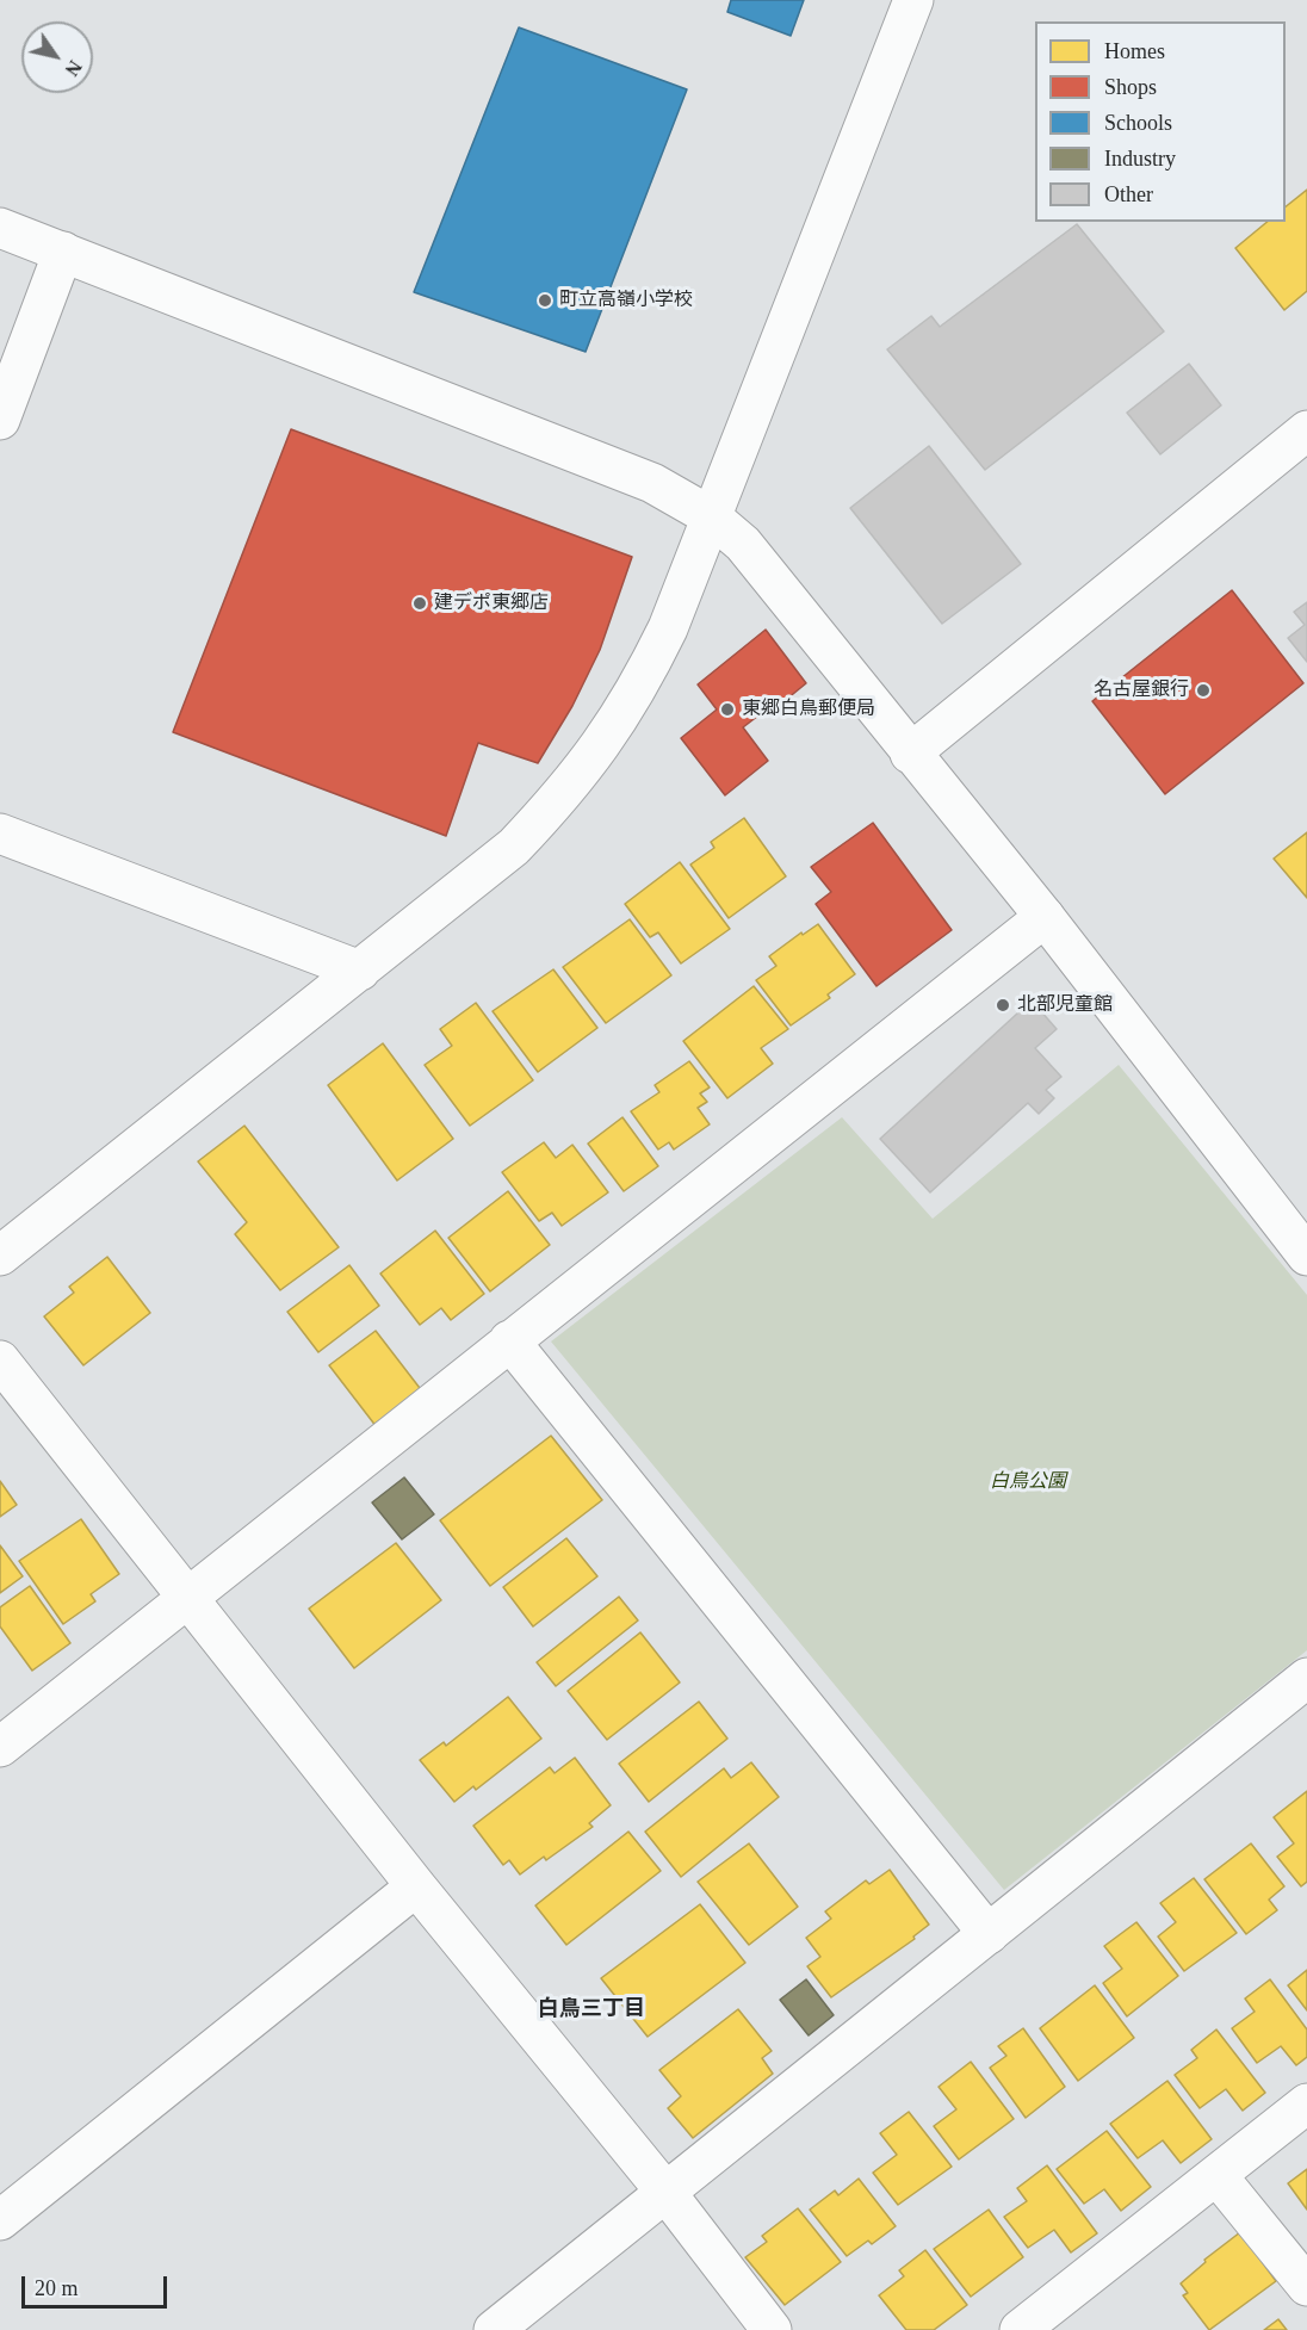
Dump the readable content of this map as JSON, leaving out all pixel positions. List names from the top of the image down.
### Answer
{
  "districts": ["白鳥三丁目"],
  "parks": ["白鳥公園"],
  "places": [
    "町立高嶺小学校",
    "建デポ東郷店",
    "名古屋銀行",
    "東郷白鳥郵便局",
    "北部児童館"
  ],
  "legend": [
    "Homes",
    "Shops",
    "Schools",
    "Industry",
    "Other"
  ],
  "scale_bar": "20 m",
  "north": "bottom right"
}
